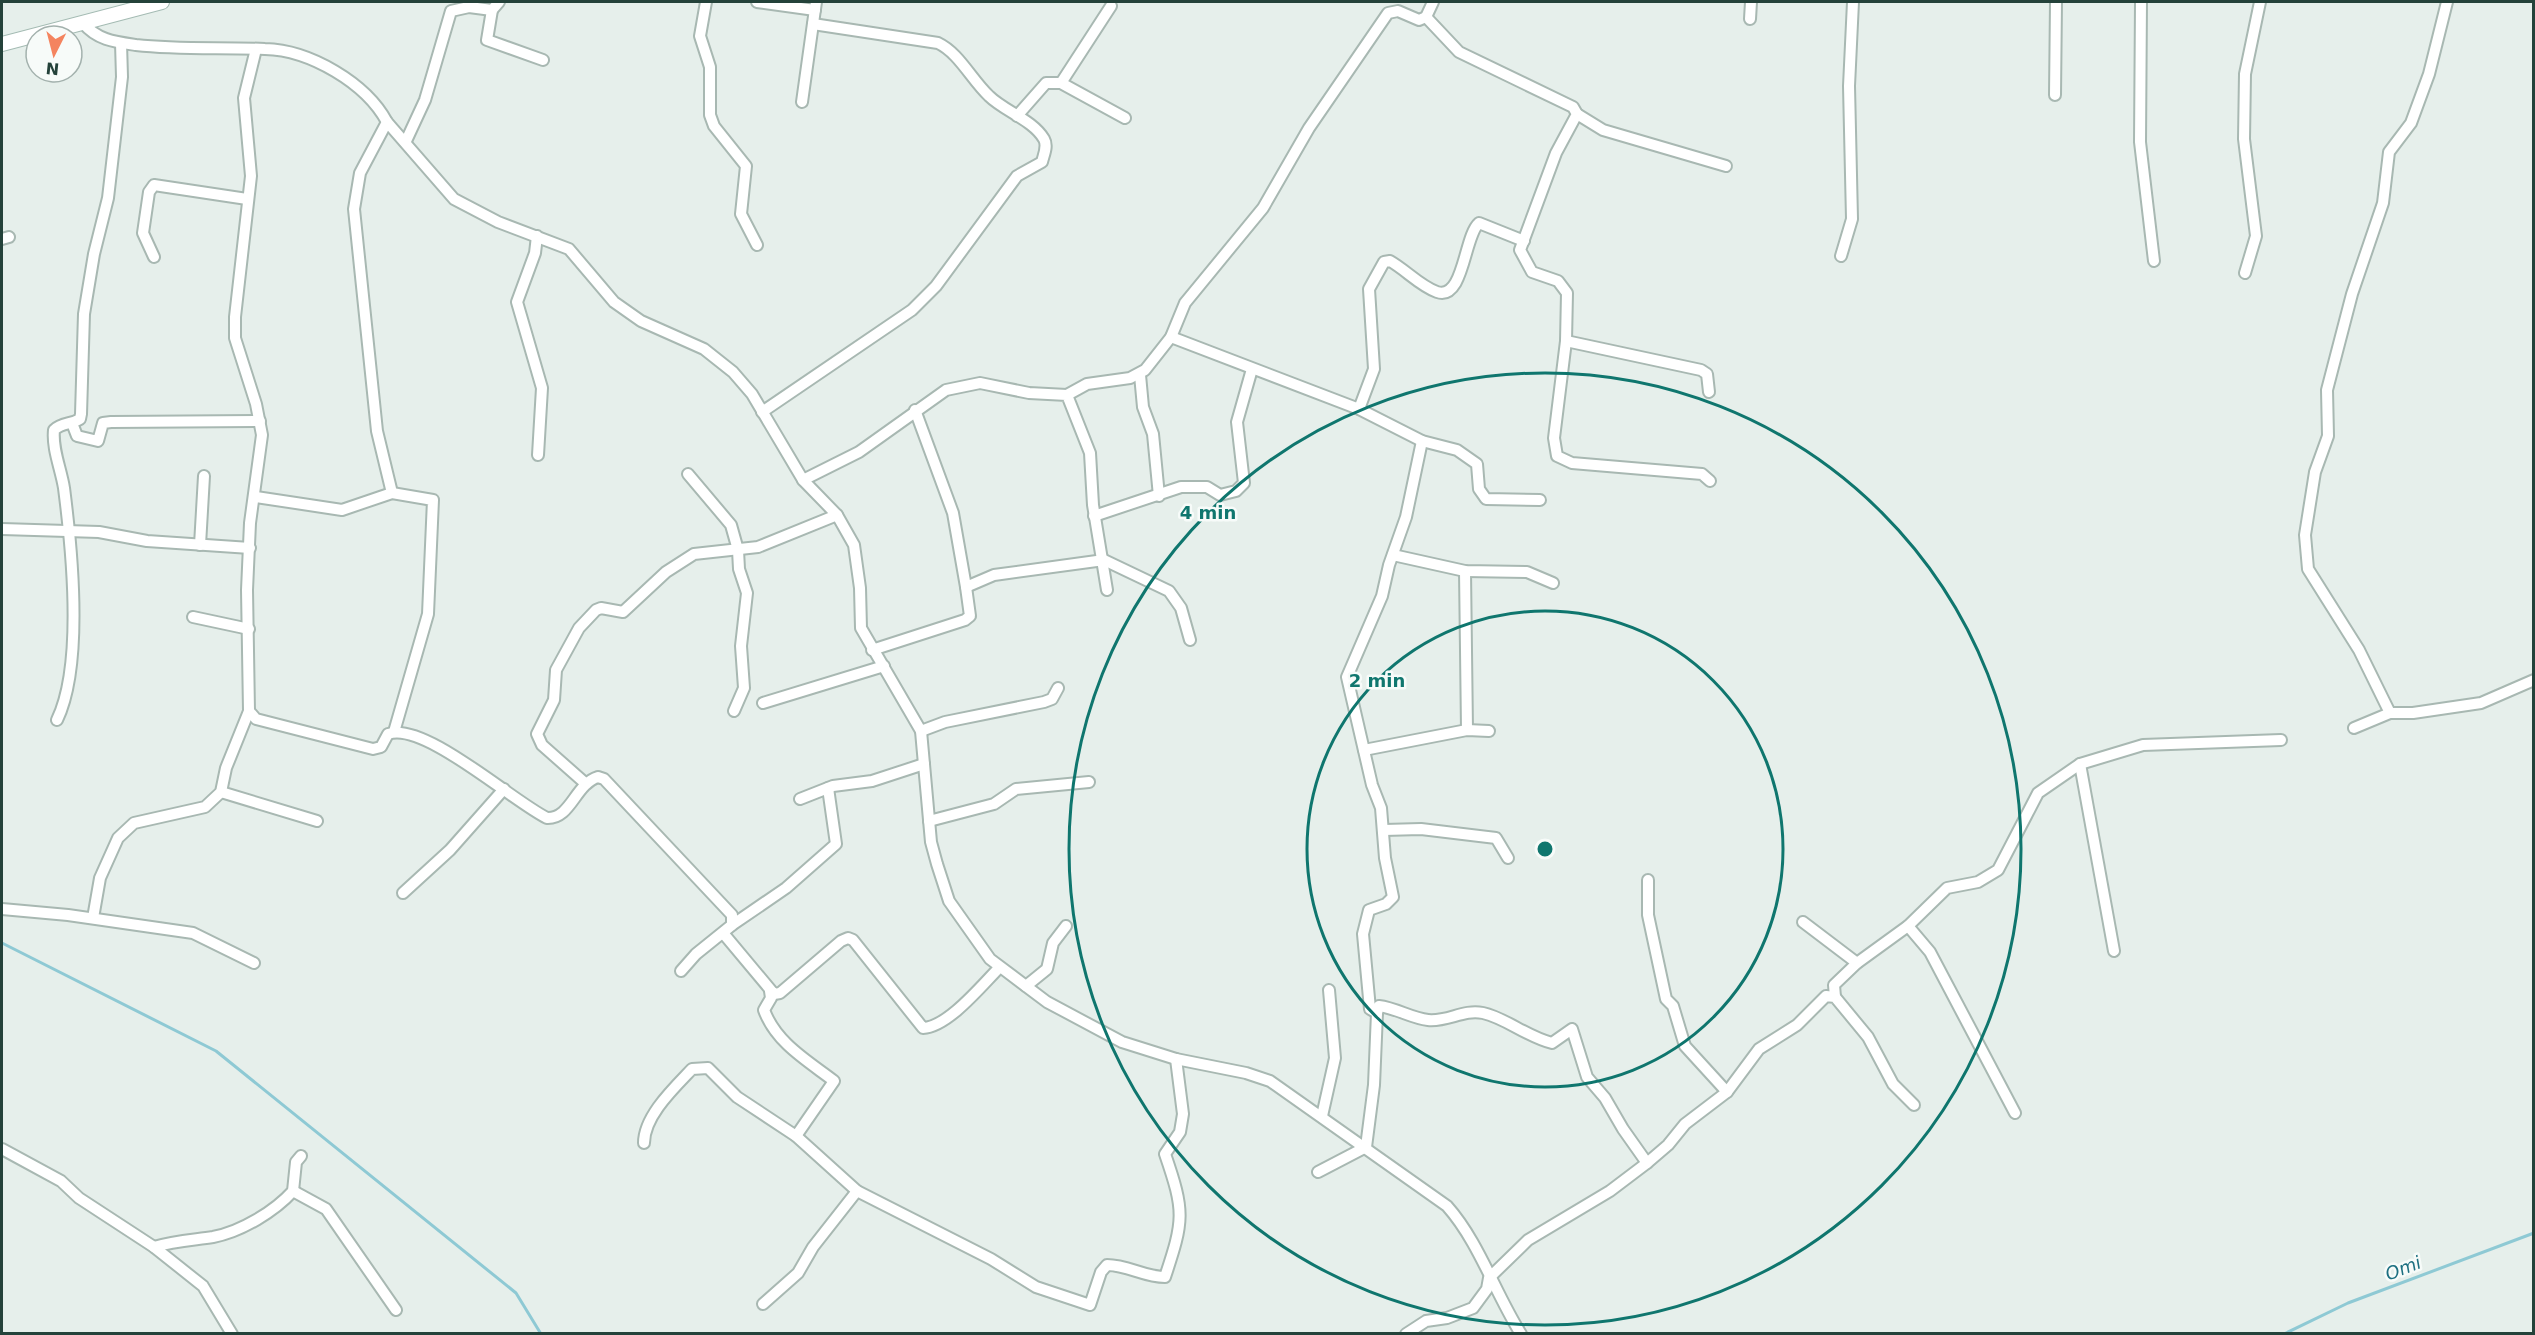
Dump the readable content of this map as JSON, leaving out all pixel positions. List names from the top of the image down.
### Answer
{
  "water": ["Omi"],
  "north": "bottom",
  "rings": ["4 min", "2 min"]
}
